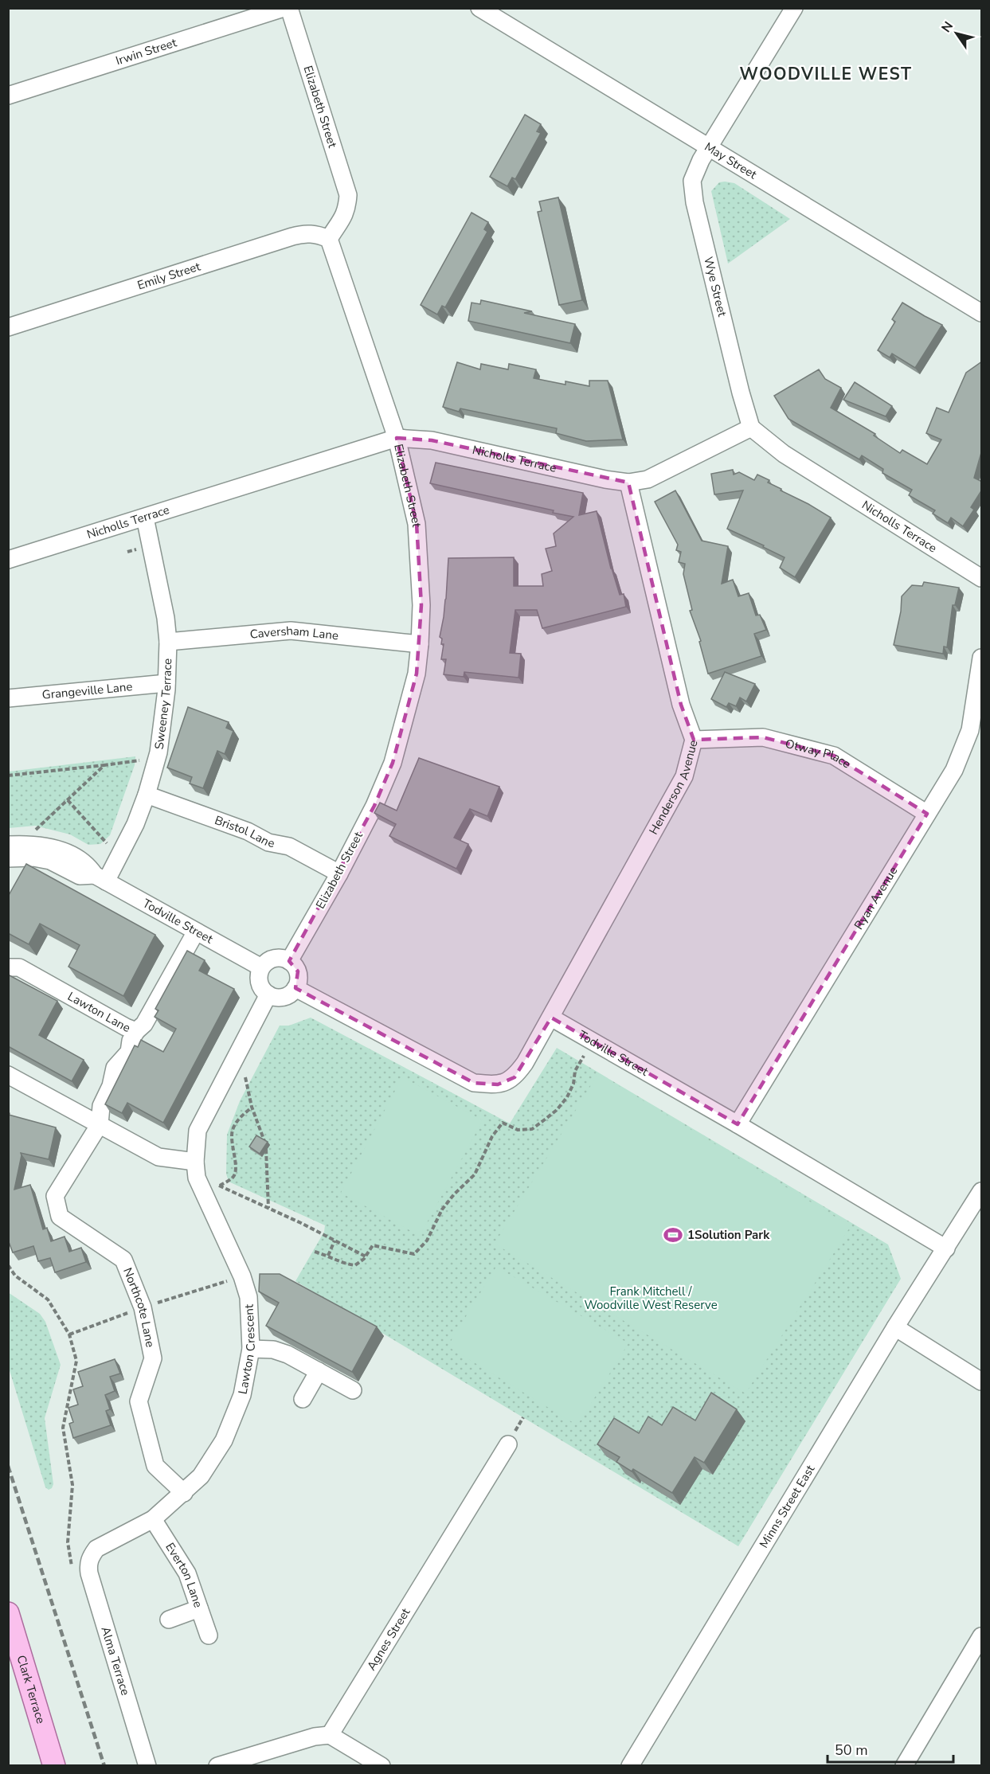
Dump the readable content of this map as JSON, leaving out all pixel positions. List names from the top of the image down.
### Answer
{
  "streets": {
    "main road": ["Clark Terrace"],
    "street": [
      "Irwin Street",
      "Elizabeth Street",
      "May Street",
      "Emily Street",
      "Wye Street",
      "Nicholls Terrace",
      "Caversham Lane",
      "Grangeville Lane",
      "Sweeney Terrace",
      "Otway Place",
      "Henderson Avenue",
      "Bristol Lane",
      "Ryan Avenue",
      "Todville Street",
      "Lawton Lane",
      "Northcote Lane",
      "Lawton Crescent",
      "Minns Street East",
      "Everton Lane",
      "Agnes Street",
      "Alma Terrace"
    ]
  },
  "crossings": [
    ["Elizabeth Street", "Emily Street"],
    ["Elizabeth Street", "Nicholls Terrace"],
    ["Elizabeth Street", "Caversham Lane"],
    ["Elizabeth Street", "Bristol Lane"],
    ["Elizabeth Street", "Todville Street"],
    ["May Street", "Wye Street"],
    ["Wye Street", "Nicholls Terrace"],
    ["Nicholls Terrace", "Sweeney Terrace"],
    ["Nicholls Terrace", "Henderson Avenue"],
    ["Caversham Lane", "Sweeney Terrace"],
    ["Grangeville Lane", "Sweeney Terrace"],
    ["Sweeney Terrace", "Bristol Lane"],
    ["Sweeney Terrace", "Todville Street"],
    ["Otway Place", "Henderson Avenue"],
    ["Otway Place", "Ryan Avenue"],
    ["Henderson Avenue", "Todville Street"],
    ["Ryan Avenue", "Todville Street"],
    ["Todville Street", "Lawton Lane"],
    ["Todville Street", "Minns Street East"],
    ["Northcote Lane", "Lawton Crescent"],
    ["Lawton Crescent", "Everton Lane"],
    ["Lawton Crescent", "Alma Terrace"]
  ],
  "districts": ["WOODVILLE WEST"],
  "parks": ["Frank Mitchell / Woodville West Reserve"],
  "places": {
    "sports": ["1Solution Park"]
  },
  "scale_bar": "50 m",
  "north": "top left"
}
